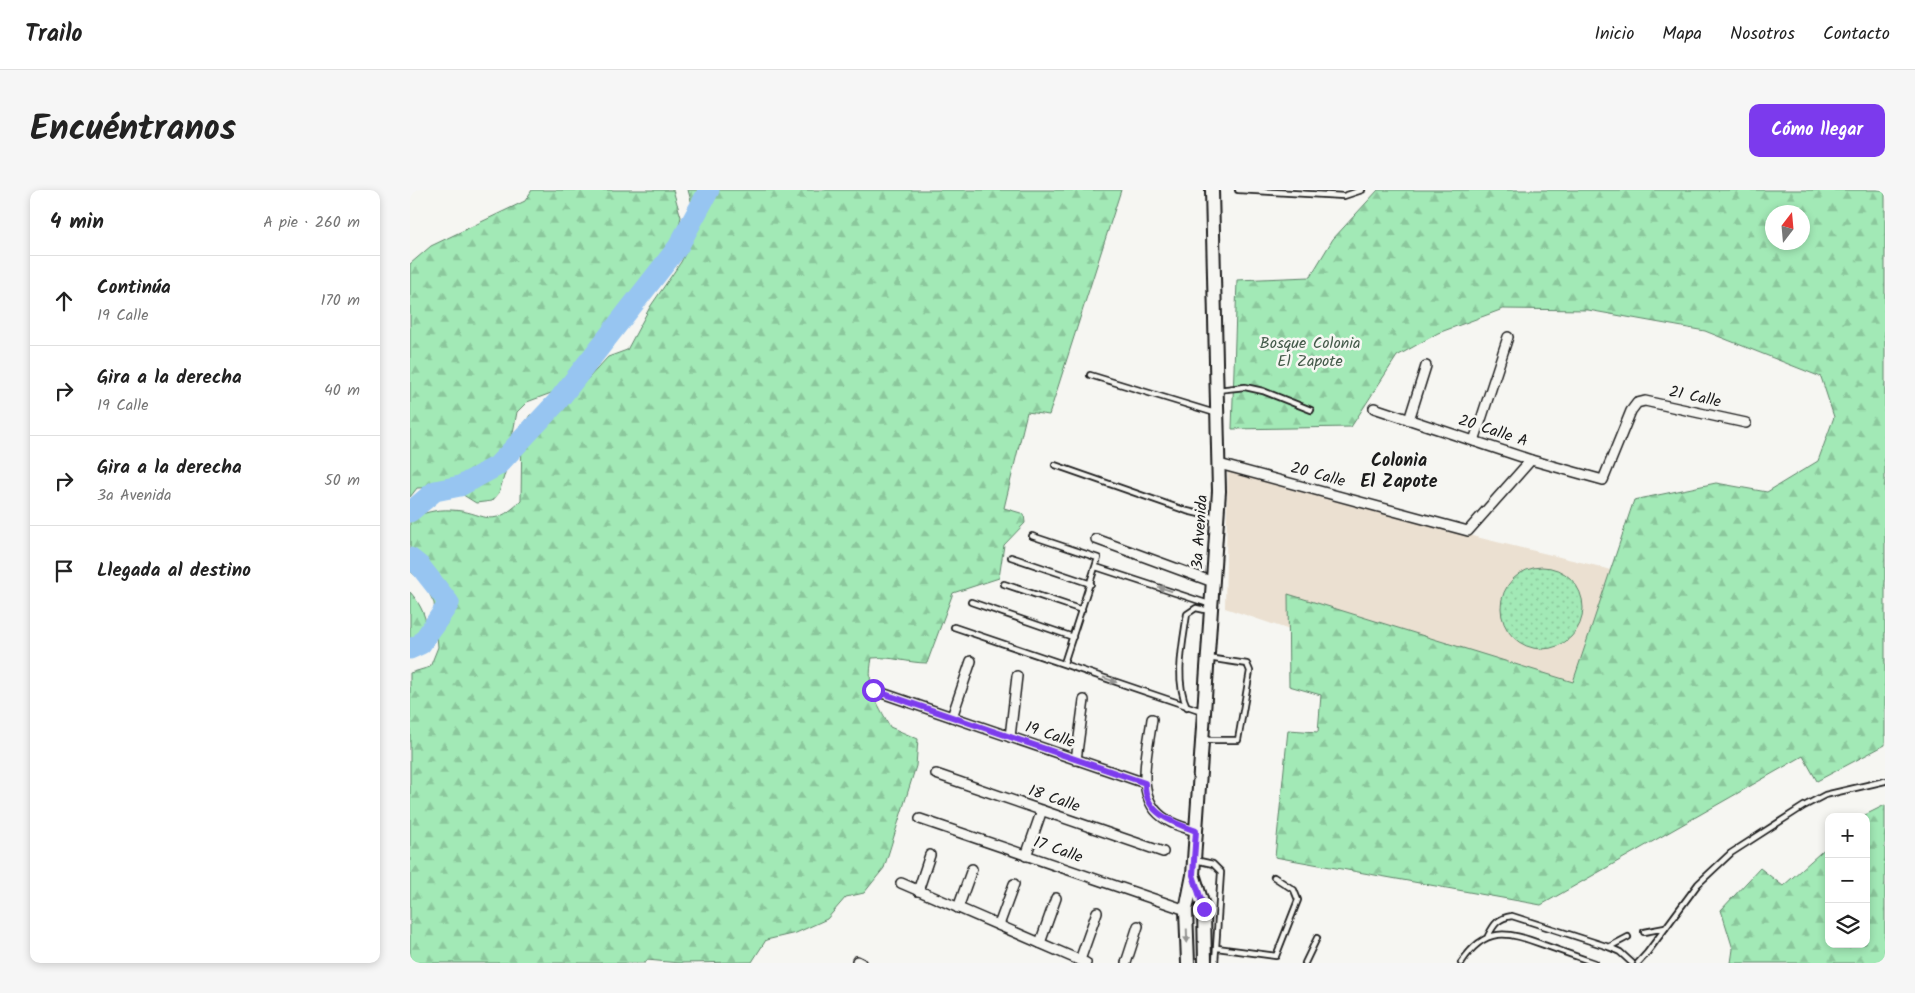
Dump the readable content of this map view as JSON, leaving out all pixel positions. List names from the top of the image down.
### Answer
{
  "streets": {
    "street": [
      "21 Calle",
      "20 Calle A",
      "20 Calle",
      "3a Avenida",
      "19 Calle",
      "18 Calle",
      "17 Calle"
    ]
  },
  "crossings": [
    ["21 Calle", "20 Calle A"],
    ["20 Calle A", "20 Calle"],
    ["20 Calle", "3a Avenida"],
    ["3a Avenida", "17 Calle"]
  ],
  "districts": ["Colonia El Zapote"],
  "parks": ["Bosque Colonia El Zapote"],
  "north": "top",
  "page": {
    "header": "Trailo",
    "nav": [
      "Inicio",
      "Mapa",
      "Nosotros",
      "Contacto"
    ],
    "title": "Encuéntranos",
    "buttons": "Cómo llegar",
    "heading": ["4 min", "A pie · 260 m"],
    "list": [
      ["Continúa", "19 Calle", "170 m"],
      ["Gira a la derecha", "19 Calle", "40 m"],
      ["Gira a la derecha", "3a Avenida", "50 m"],
      "Llegada al destino"
    ],
    "map_buttons": ["+", "−"]
  }
}
